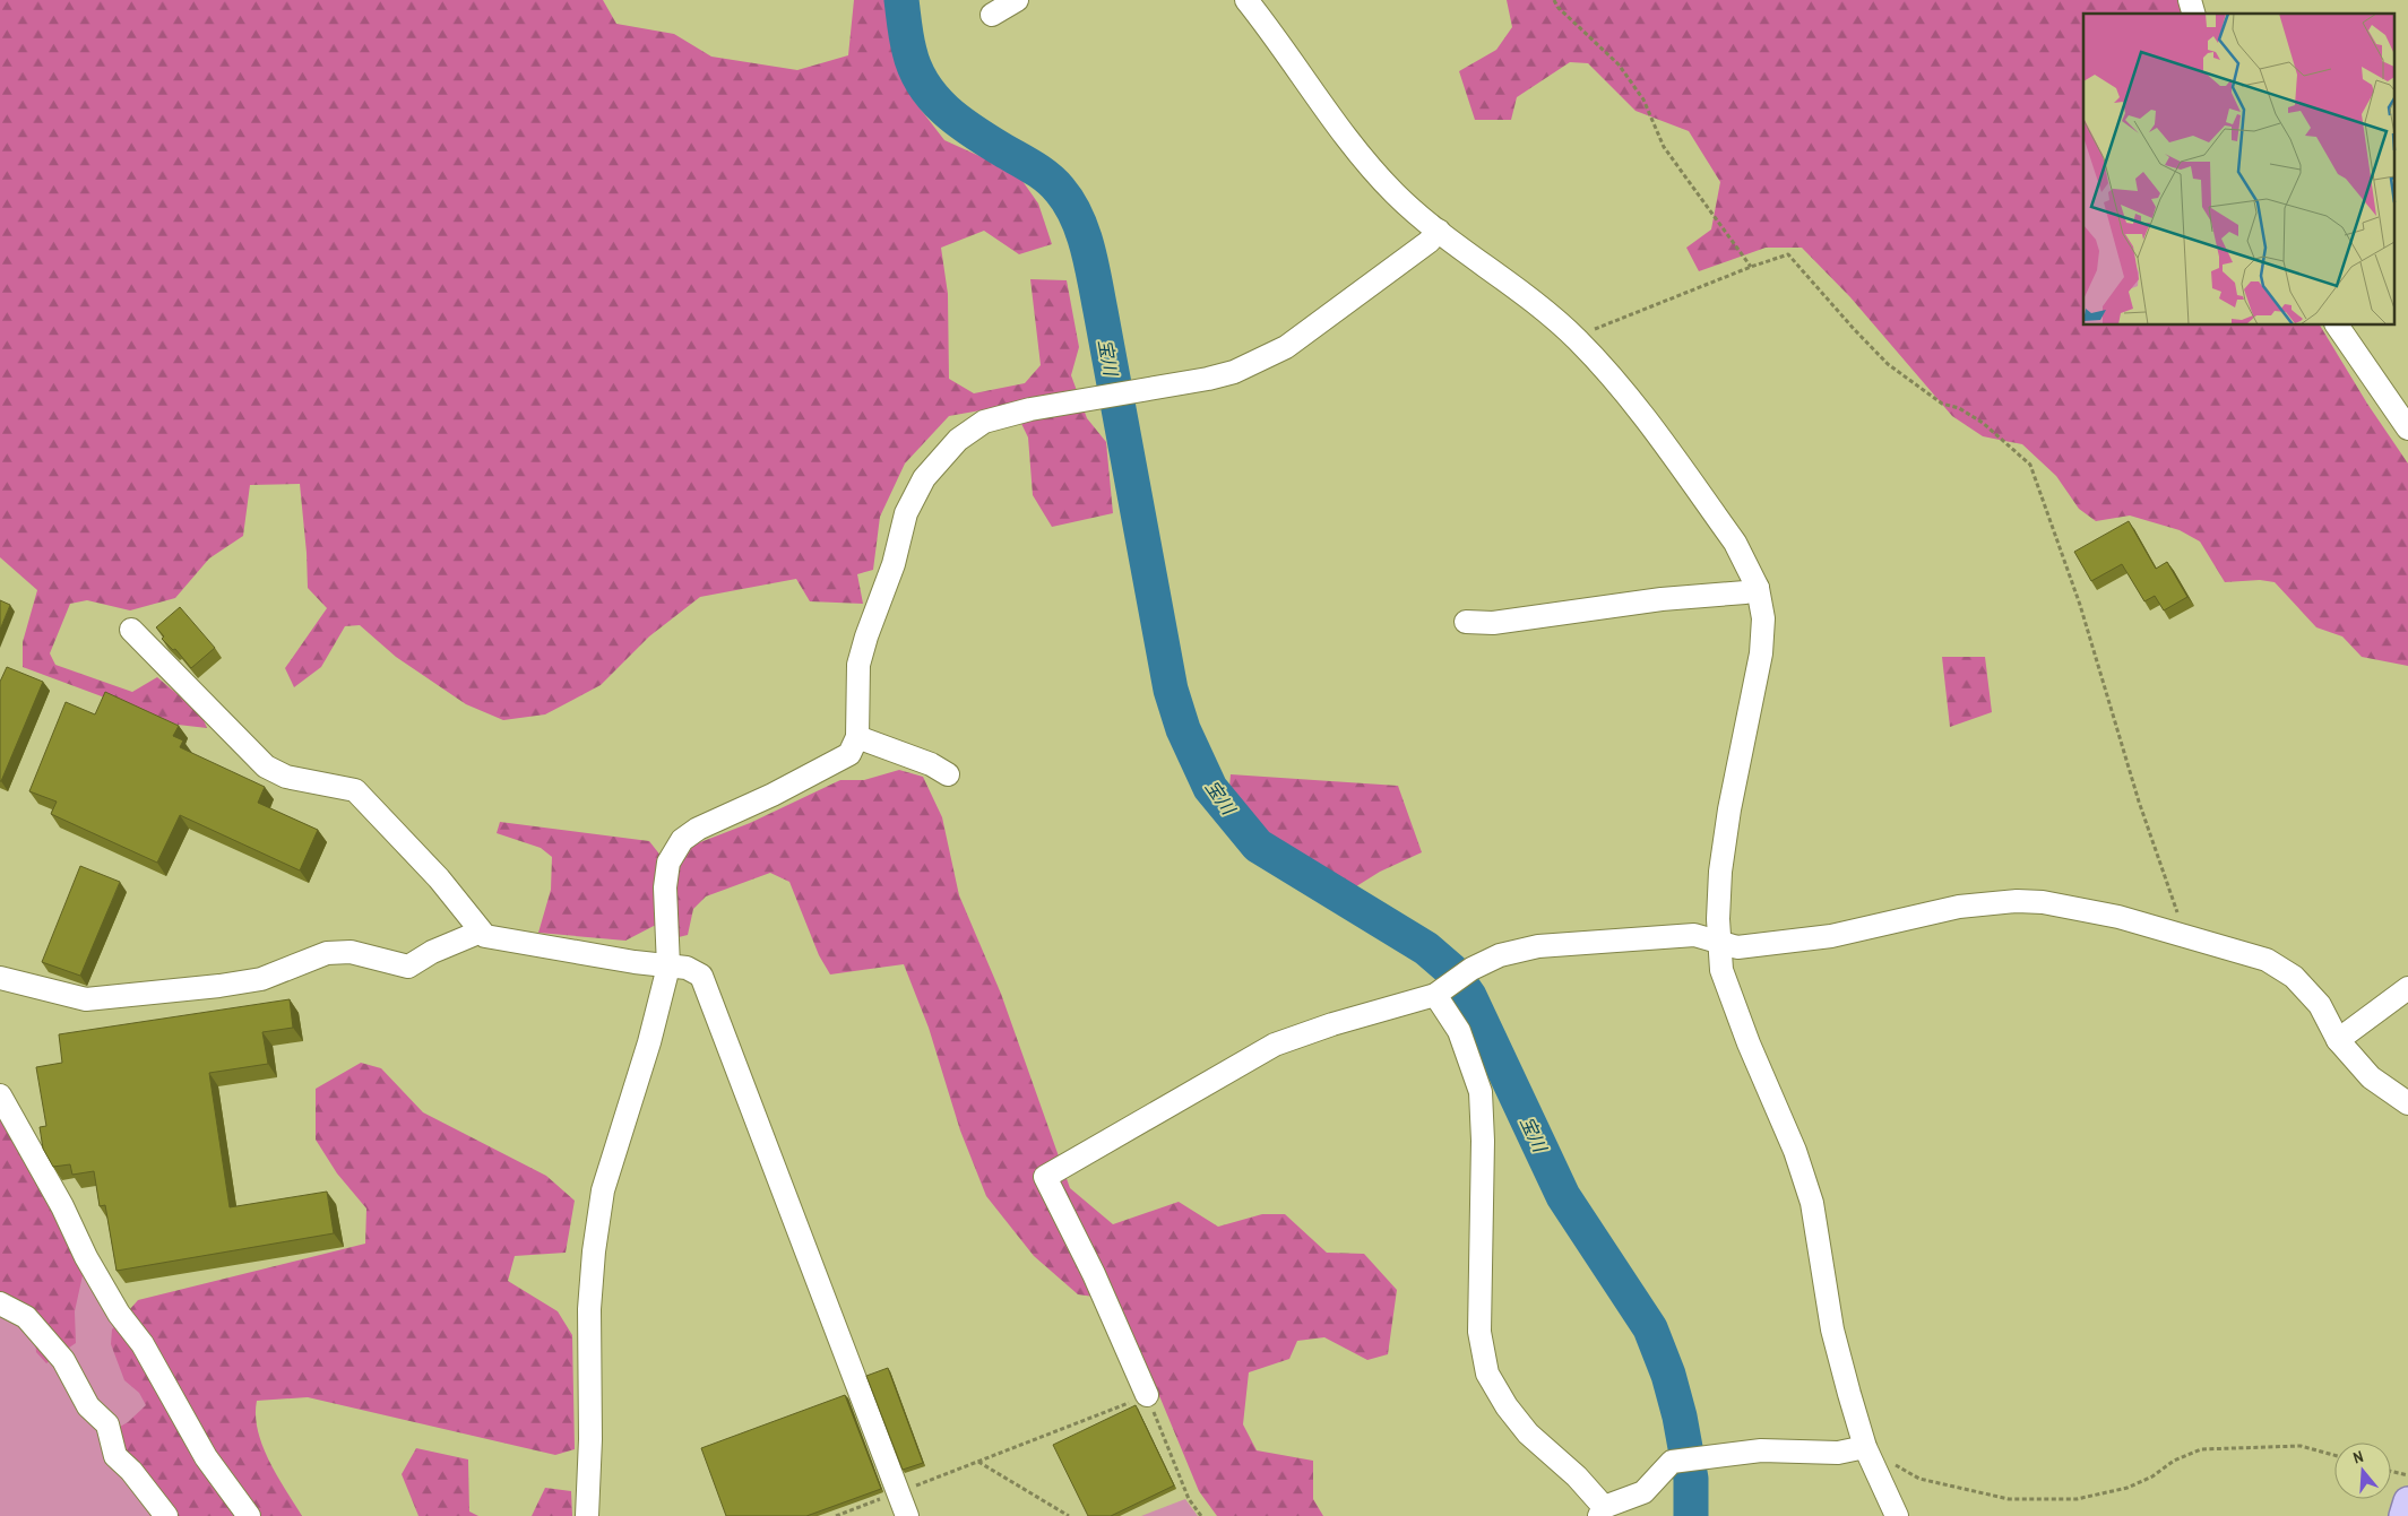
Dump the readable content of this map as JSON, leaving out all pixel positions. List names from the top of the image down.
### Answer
{
  "water": ["宝川"],
  "north": "top"
}
